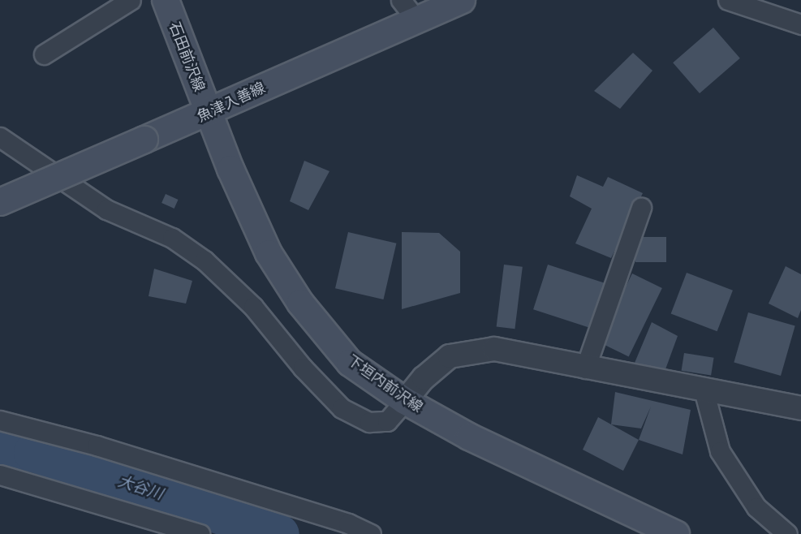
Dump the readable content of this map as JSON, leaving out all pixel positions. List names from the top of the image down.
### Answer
{
  "streets": {
    "main road": ["石田前沢線", "魚津入善線", "下垣内前沢線"]
  },
  "crossings": [
    ["石田前沢線", "魚津入善線"],
    ["石田前沢線", "下垣内前沢線"],
    ["魚津入善線", "下垣内前沢線"]
  ],
  "water": ["大谷川"]
}
